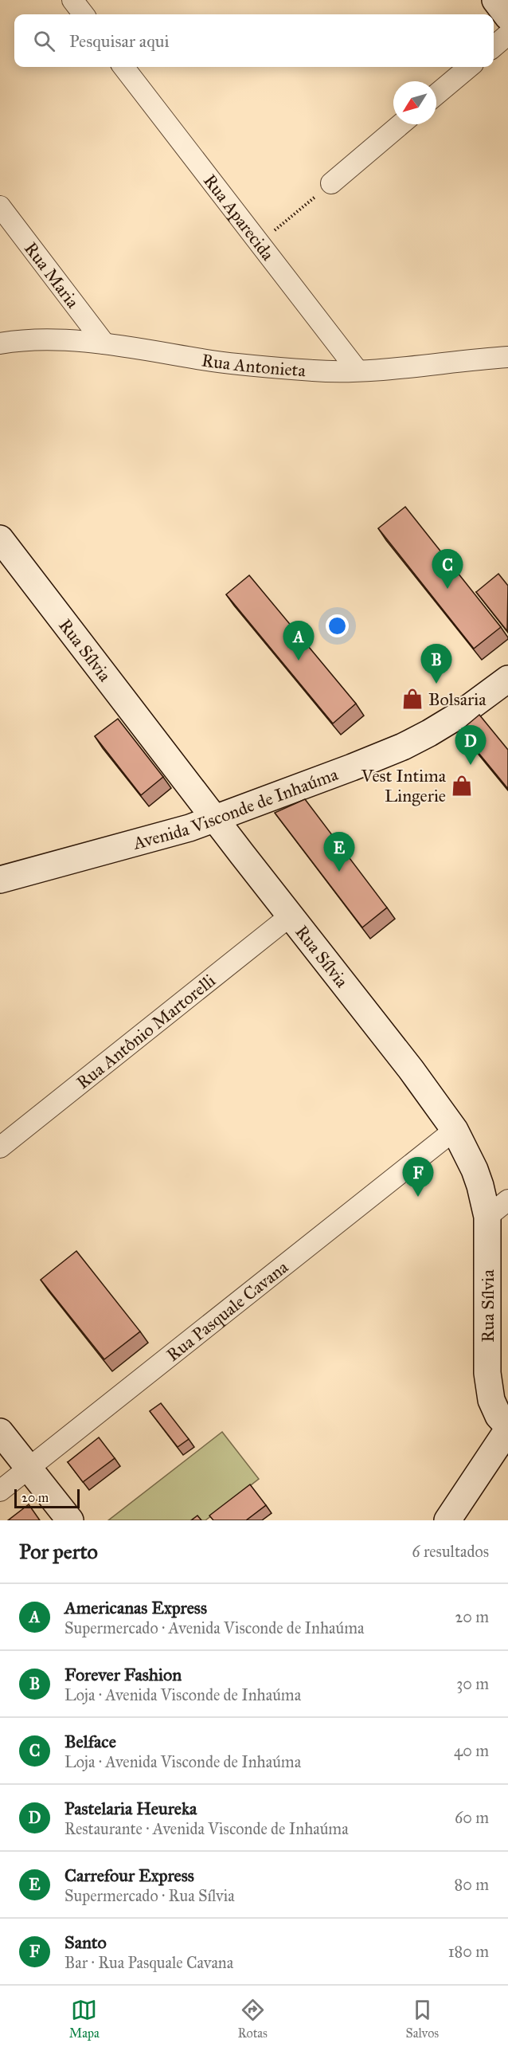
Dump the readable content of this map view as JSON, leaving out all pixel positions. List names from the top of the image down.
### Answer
{
  "streets": {
    "main road": ["Rua Sílvia", "Avenida Visconde de Inhaúma"],
    "street": [
      "Rua Aparecida",
      "Rua Maria",
      "Rua Antonieta",
      "Rua Antônio Martorelli",
      "Rua Pasquale Cavana"
    ]
  },
  "crossings": [
    ["Rua Aparecida", "Rua Antonieta"],
    ["Rua Maria", "Rua Antonieta"],
    ["Rua Sílvia", "Avenida Visconde de Inhaúma"],
    ["Rua Sílvia", "Rua Antônio Martorelli"],
    ["Rua Sílvia", "Rua Pasquale Cavana"]
  ],
  "places": {
    "shop": ["Bolsaria", "Vest Intima Lingerie"]
  },
  "scale_bar": "20 m",
  "north": "bottom left",
  "page": {
    "search": "Pesquisar aqui",
    "pins": [
      "C",
      "A",
      "B",
      "D",
      "E",
      "F"
    ],
    "scale": "20 m",
    "heading": ["Por perto", "6 resultados"],
    "list": [
      {
        "mark": "A",
        "name": "Americanas Express",
        "note": "Supermercado · Avenida Visconde de Inhaúma",
        "value": "20 m"
      },
      {
        "mark": "B",
        "name": "Forever Fashion",
        "note": "Loja · Avenida Visconde de Inhaúma",
        "value": "30 m"
      },
      {
        "mark": "C",
        "name": "Belface",
        "note": "Loja · Avenida Visconde de Inhaúma",
        "value": "40 m"
      },
      {
        "mark": "D",
        "name": "Pastelaria Heureka",
        "note": "Restaurante · Avenida Visconde de Inhaúma",
        "value": "60 m"
      },
      {
        "mark": "E",
        "name": "Carrefour Express",
        "note": "Supermercado · Rua Sílvia",
        "value": "80 m"
      },
      {
        "mark": "F",
        "name": "Santo",
        "note": "Bar · Rua Pasquale Cavana",
        "value": "180 m"
      }
    ],
    "nav": ["Mapa", "Rotas", "Salvos"]
  }
}
